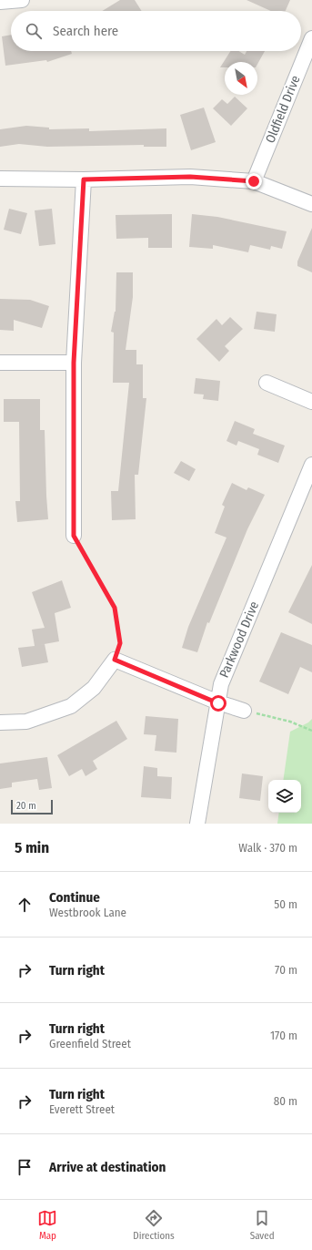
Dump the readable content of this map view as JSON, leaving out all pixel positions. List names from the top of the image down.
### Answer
{
  "streets": {
    "street": ["Oldfield Drive", "Parkwood Drive"]
  },
  "scale_bar": "20 m",
  "north": "bottom right",
  "page": {
    "search": "Search here",
    "scale": "20 m",
    "heading": ["5 min", "Walk · 370 m"],
    "list": [
      ["Continue", "Westbrook Lane", "50 m"],
      ["Turn right", "70 m"],
      ["Turn right", "Greenfield Street", "170 m"],
      ["Turn right", "Everett Street", "80 m"],
      "Arrive at destination"
    ],
    "nav": ["Map", "Directions", "Saved"]
  }
}
